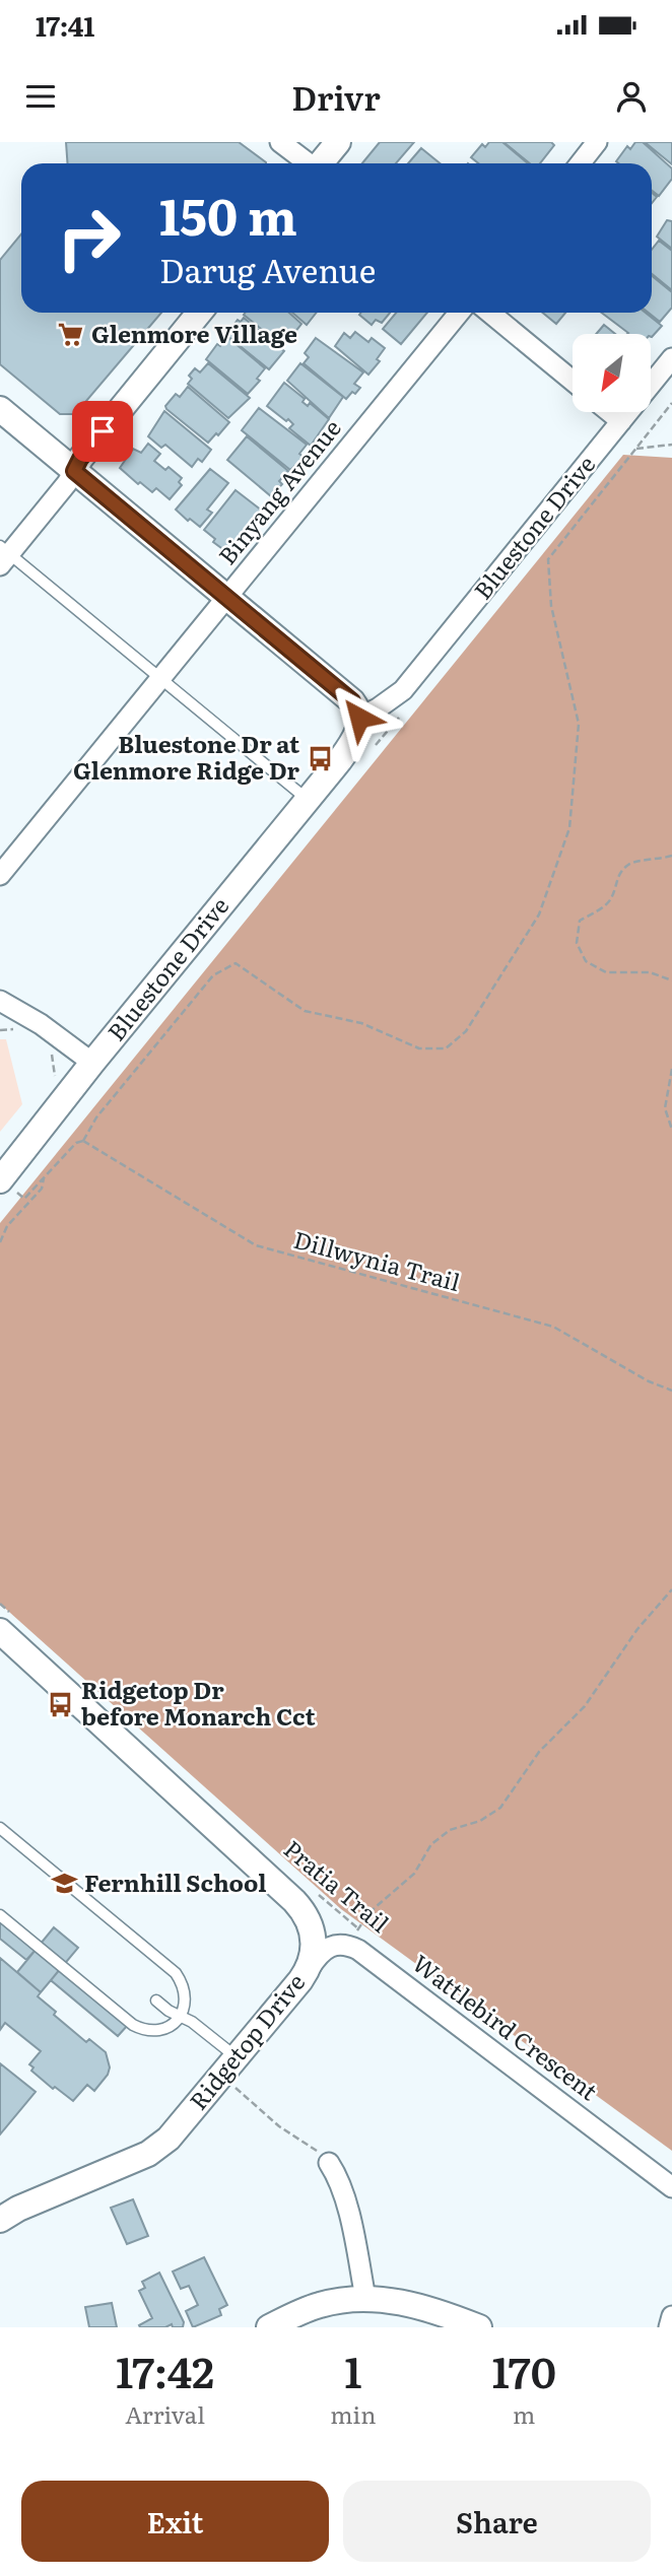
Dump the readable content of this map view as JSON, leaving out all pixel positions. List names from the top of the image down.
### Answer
{
  "streets": {
    "street": [
      "Binyang Avenue",
      "Bluestone Drive",
      "Wattlebird Crescent",
      "Ridgetop Drive"
    ],
    "path": ["Dillwynia Trail", "Pratia Trail"]
  },
  "crossings": [
    ["Wattlebird Crescent", "Ridgetop Drive"]
  ],
  "places": {
    "supermarket": ["Glenmore Village"],
    "bus stop": ["Bluestone Dr at Glenmore Ridge Dr", "Ridgetop Dr before Monarch Cct"],
    "school or university": ["Fernhill School"]
  },
  "north": "bottom left",
  "page": {
    "status": "17:41",
    "header": "Drivr",
    "turn": ["150 m", "Darug Avenue"],
    "eta": [
      "17:42",
      "Arrival",
      "1",
      "min",
      "170",
      "m"
    ],
    "buttons": ["Exit", "Share"]
  }
}
